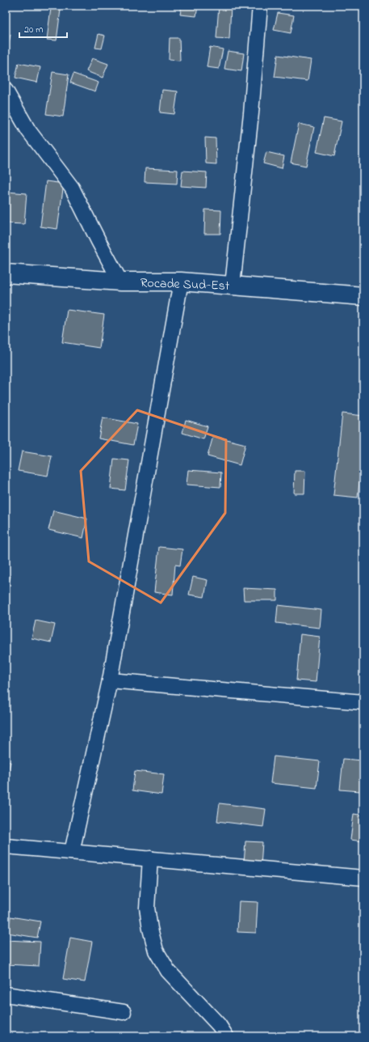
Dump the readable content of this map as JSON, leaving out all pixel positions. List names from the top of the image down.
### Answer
{
  "streets": {
    "street": ["Rocade Sud-Est"]
  },
  "scale_bar": "20 m"
}
